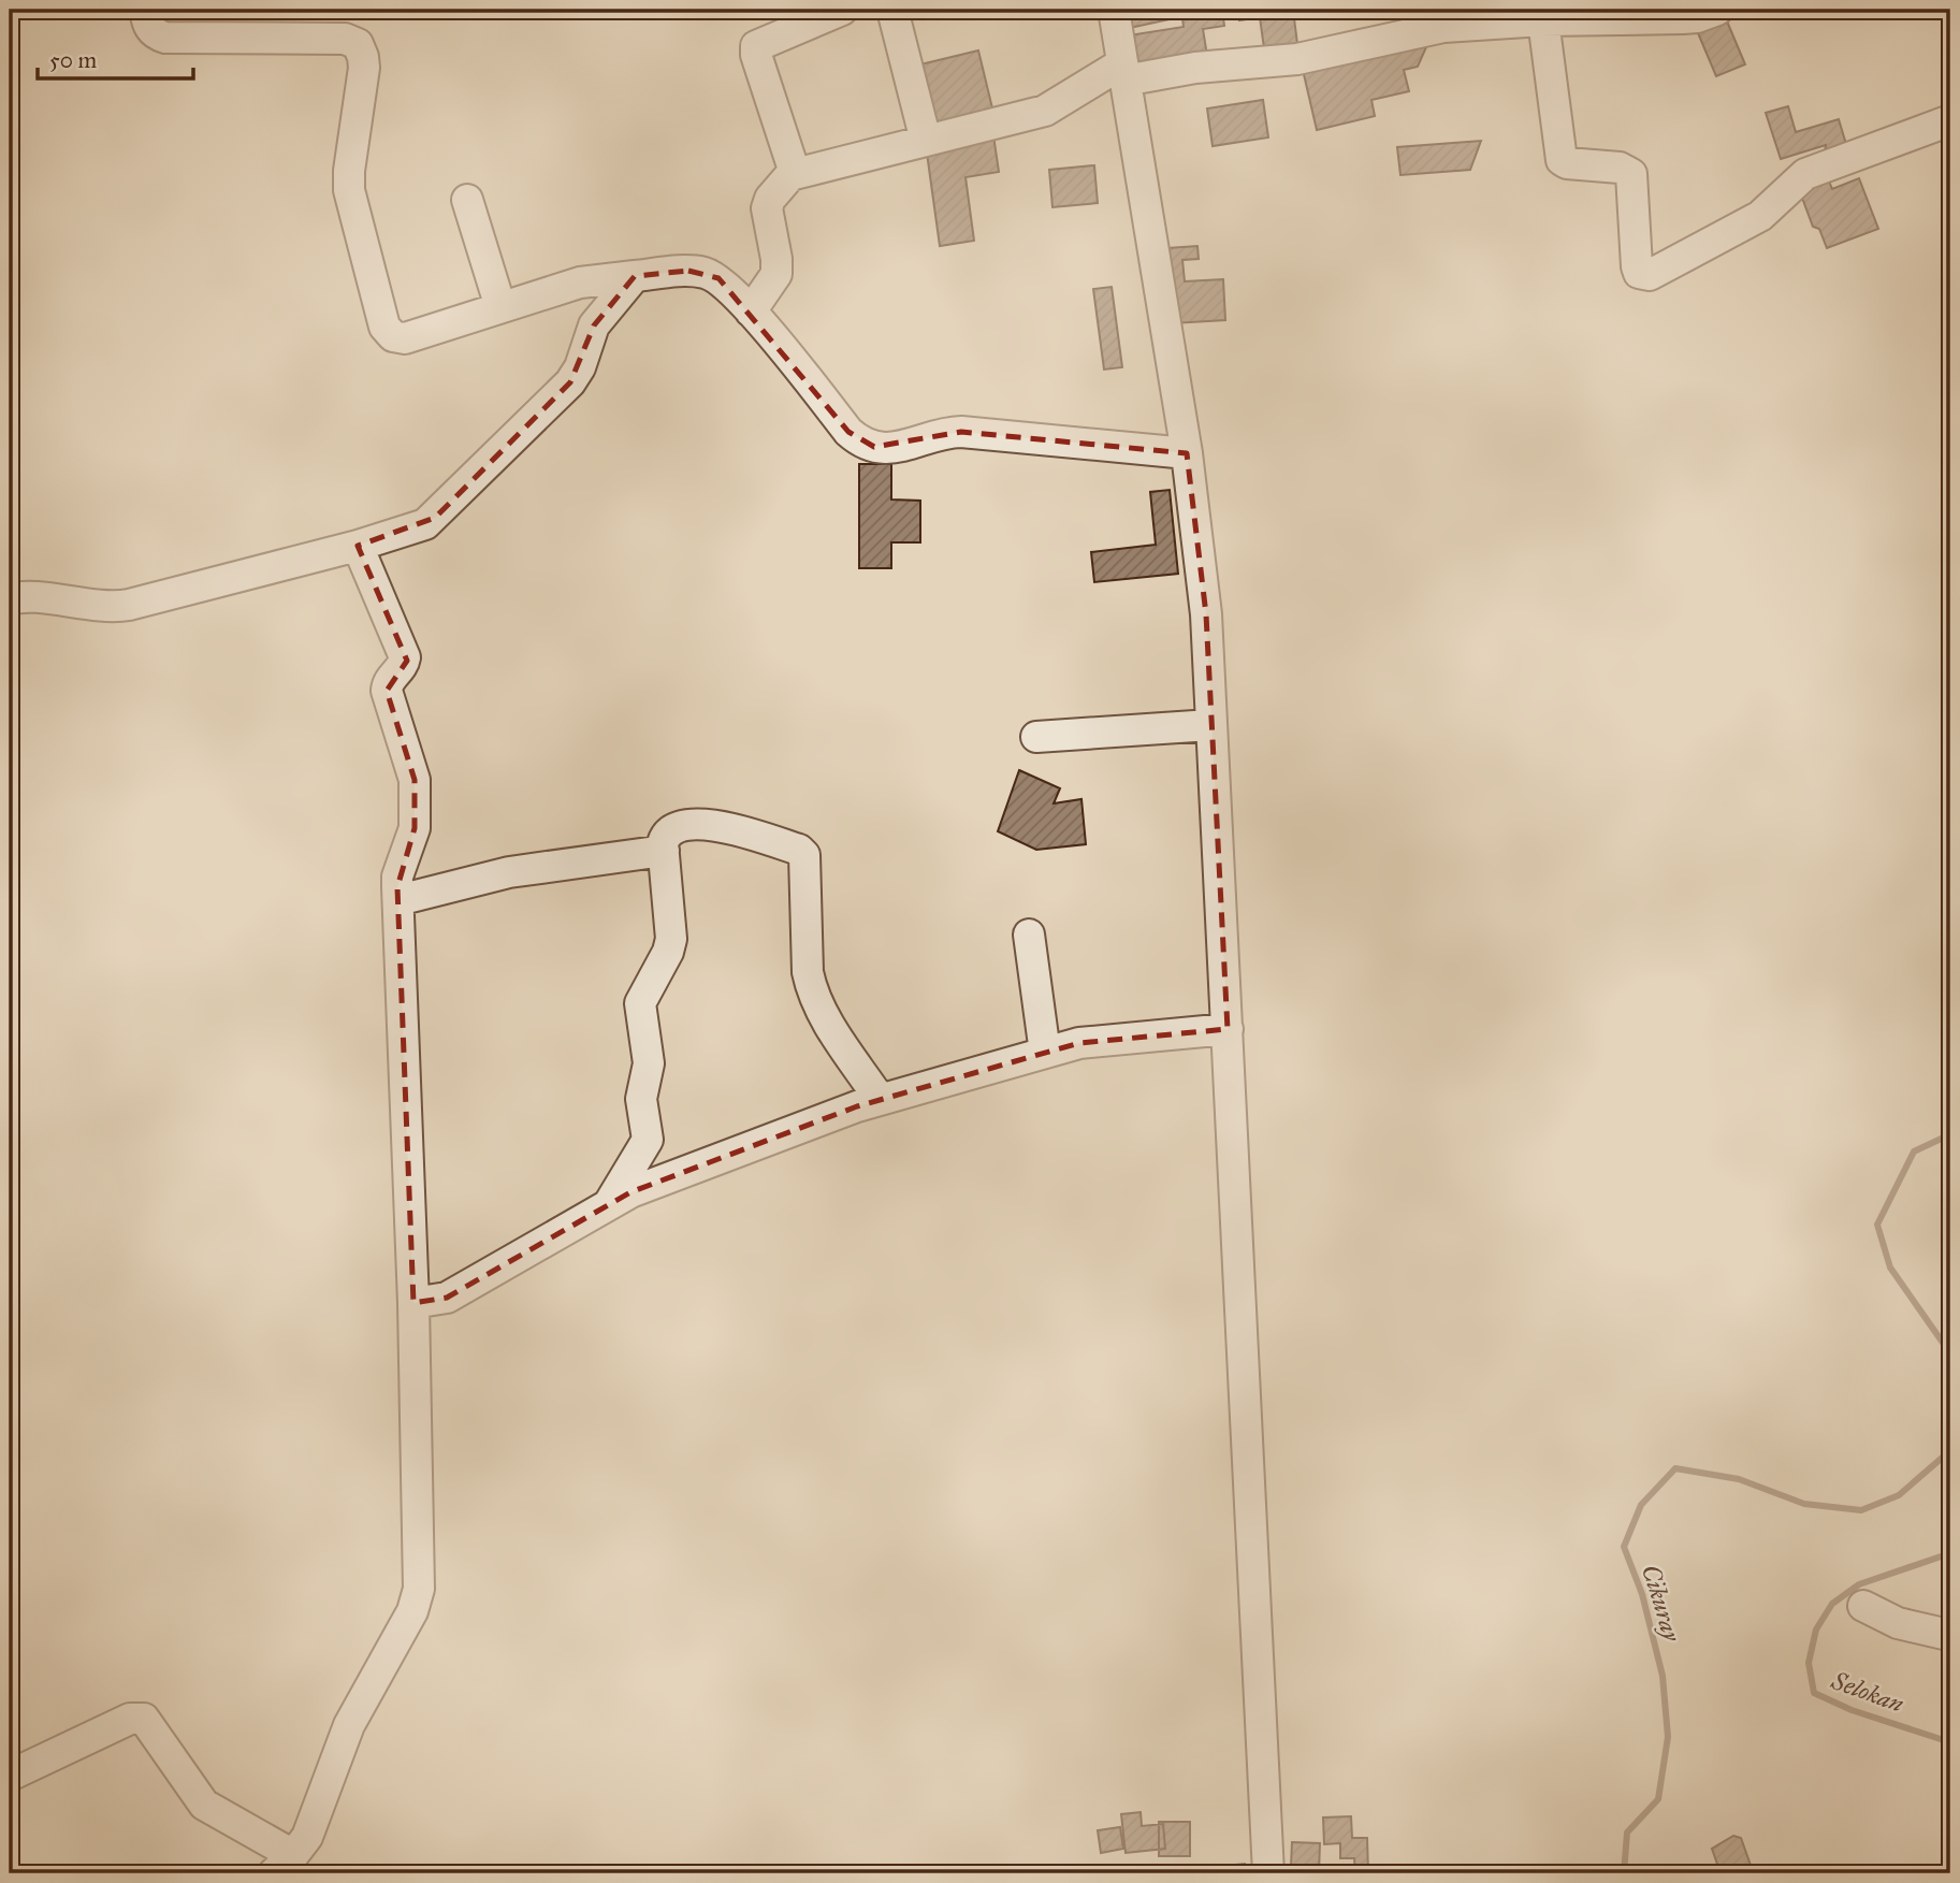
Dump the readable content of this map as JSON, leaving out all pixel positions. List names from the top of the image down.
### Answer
{
  "water": ["Cikuray", "Selokan"],
  "scale_bar": "50 m"
}
